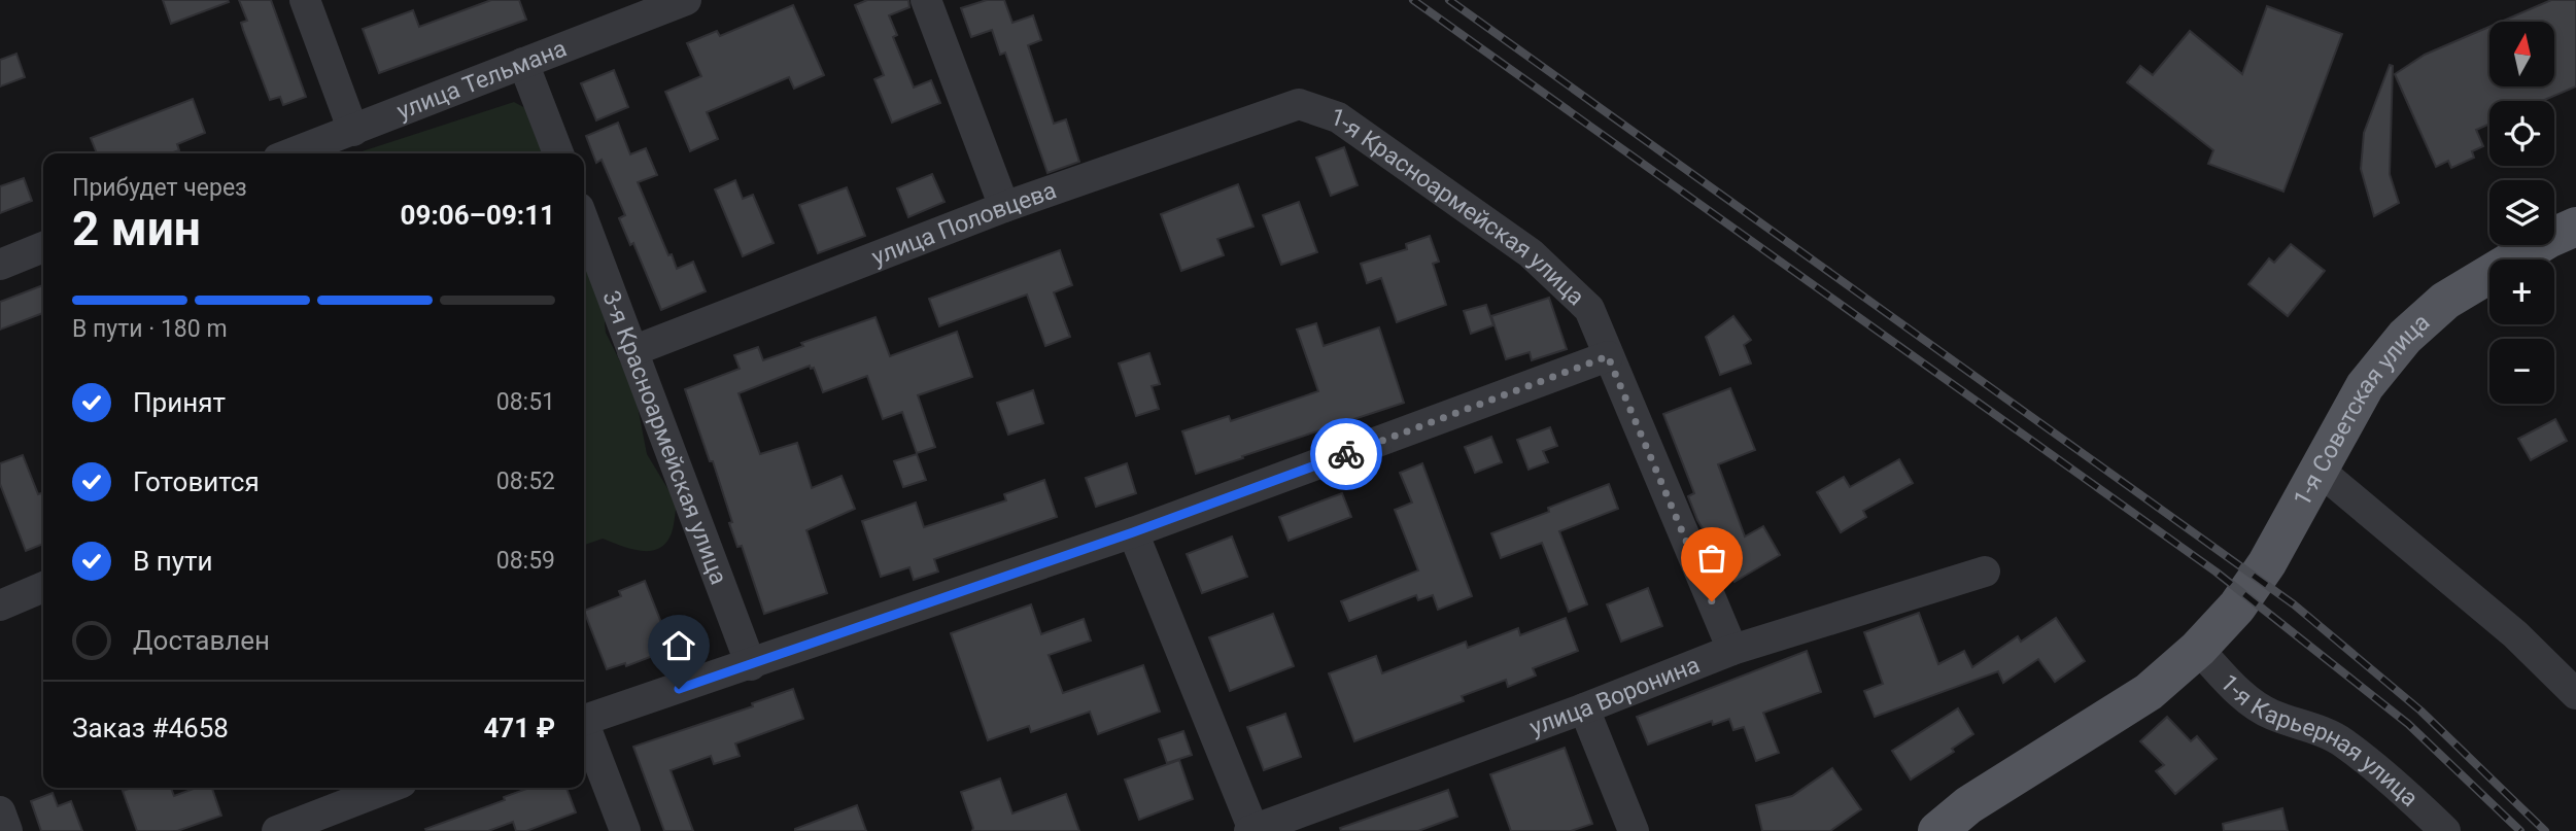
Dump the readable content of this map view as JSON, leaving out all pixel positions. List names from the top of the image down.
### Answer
{
  "streets": {
    "main road": ["1-я Советская улица"],
    "street": [
      "улица Тельмана",
      "1-я Красноармейская улица",
      "улица Половцева",
      "3-я Красноармейская улица",
      "улица Воронина",
      "1-я Карьерная улица"
    ]
  },
  "crossings": [
    ["1-я Красноармейская улица", "улица Половцева"],
    ["1-я Красноармейская улица", "улица Воронина"],
    ["улица Половцева", "3-я Красноармейская улица"],
    ["1-я Советская улица", "1-я Карьерная улица"]
  ],
  "north": "top",
  "page": {
    "map_buttons": ["+", "−"],
    "heading": ["2 мин", "Прибудет через", "09:06–09:11"],
    "panel": ["Заказ #4658", "471 ₽"],
    "bar": "В пути · 180 m",
    "list": [
      ["Принят", "08:51"],
      ["Готовится", "08:52"],
      ["В пути", "08:59"],
      "Доставлен"
    ]
  }
}
